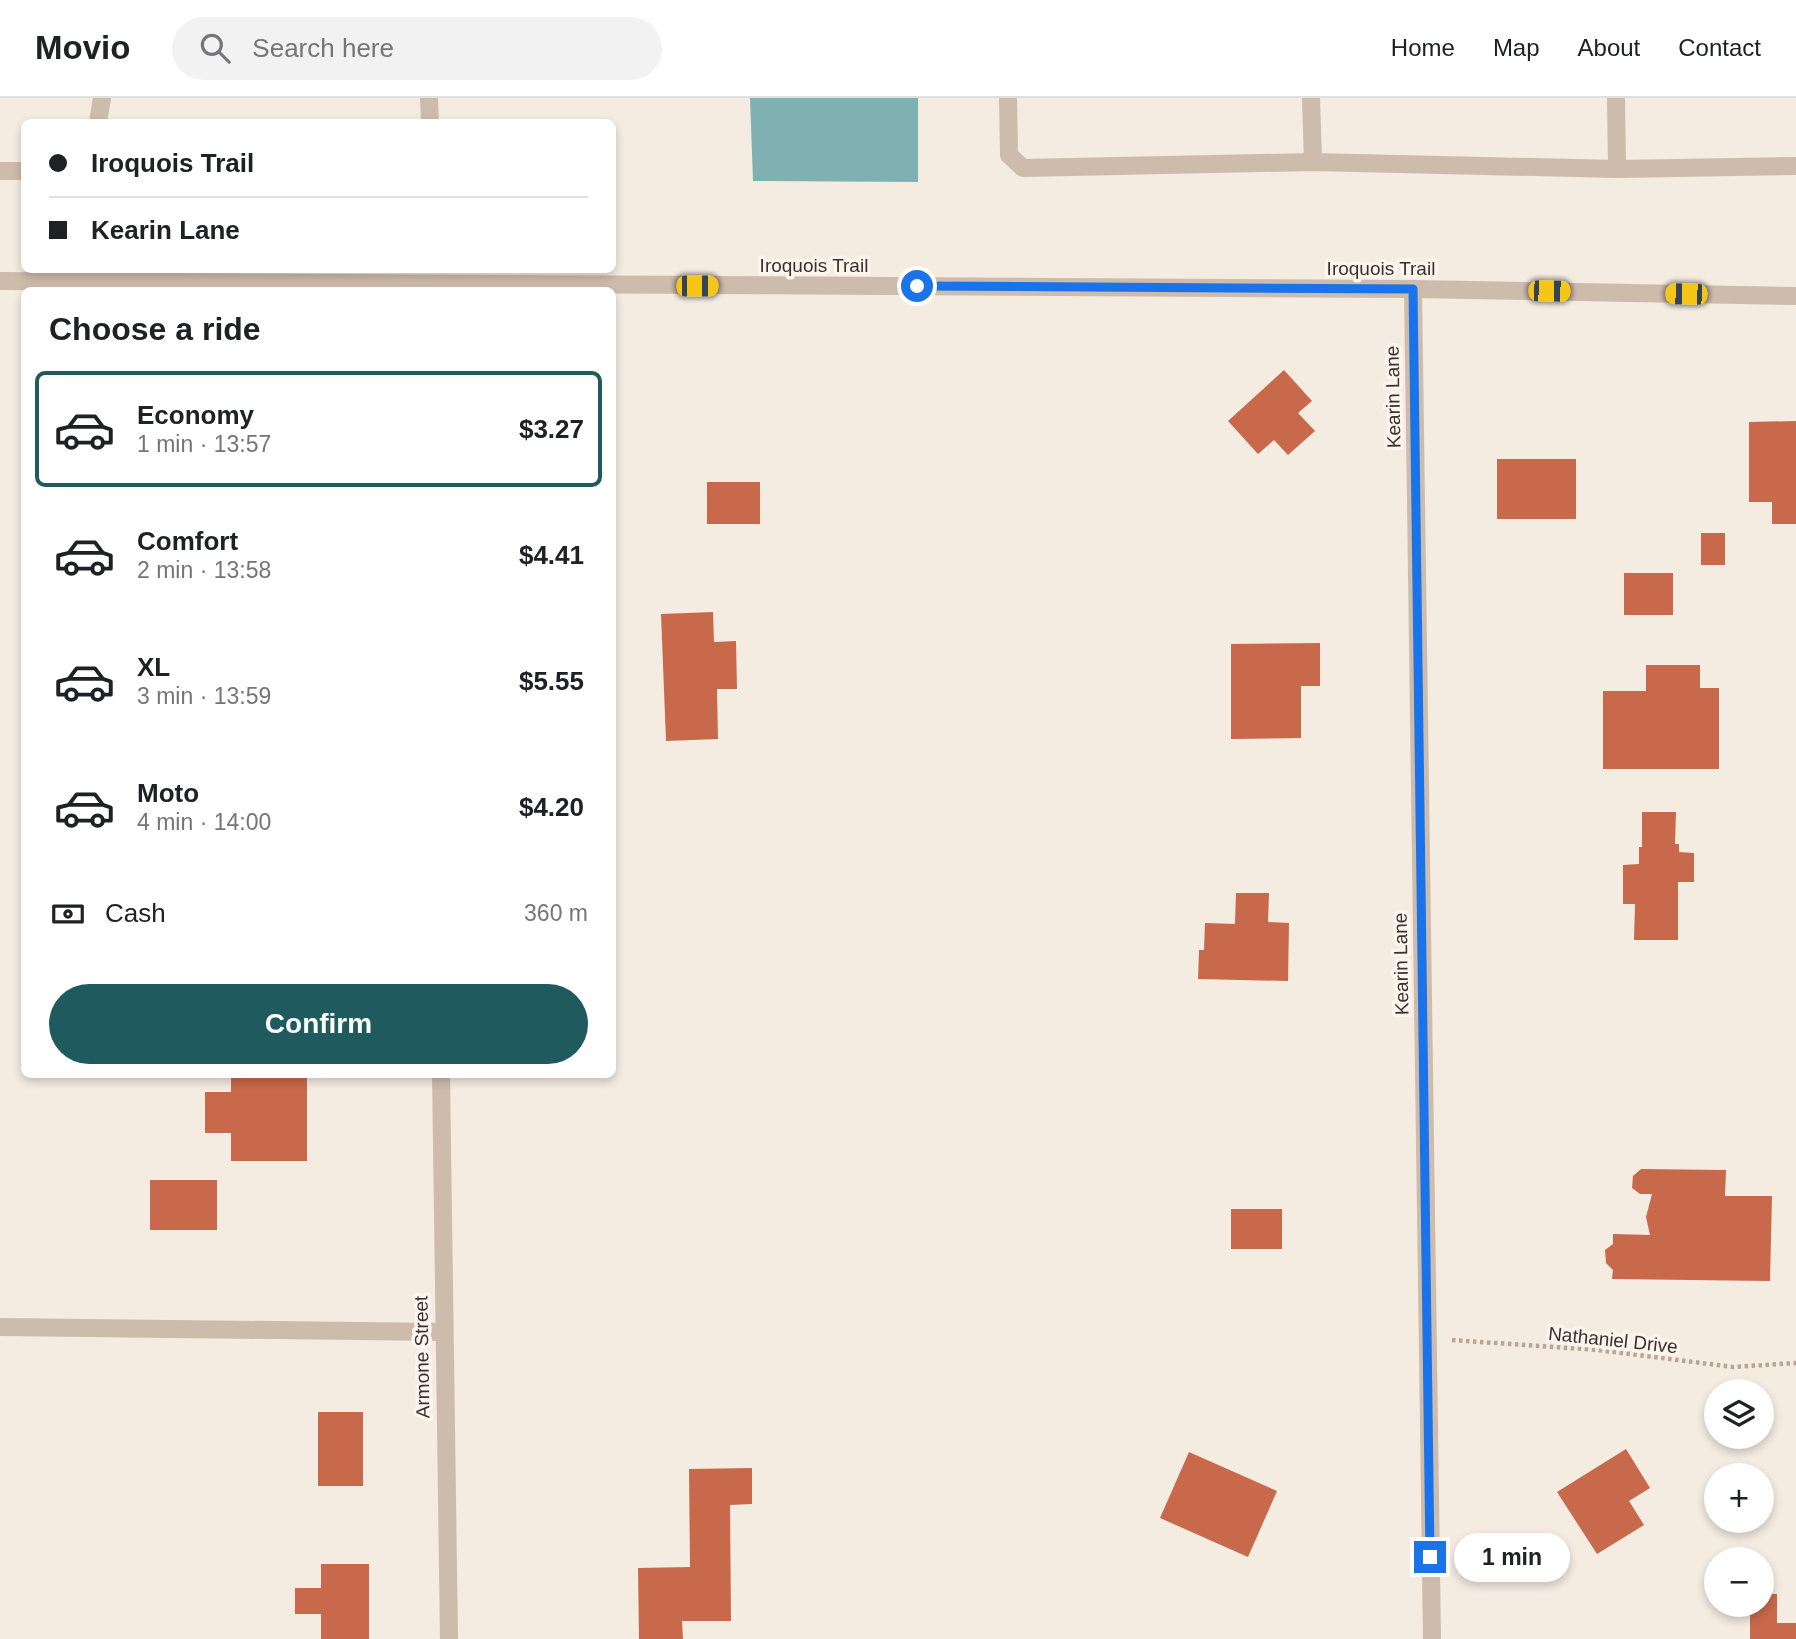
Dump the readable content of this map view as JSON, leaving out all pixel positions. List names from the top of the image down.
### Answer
{
  "streets": {
    "street": ["Iroquois Trail", "Kearin Lane", "Armone Street"],
    "path": ["Nathaniel Drive"]
  },
  "crossings": [
    ["Iroquois Trail", "Kearin Lane"],
    ["Kearin Lane", "Nathaniel Drive"]
  ],
  "page": {
    "header": "Movio",
    "search": "Search here",
    "nav": [
      "Home",
      "Map",
      "About",
      "Contact"
    ],
    "banner": ["Iroquois Trail", "Kearin Lane"],
    "heading": "Choose a ride",
    "list": [
      {
        "name": "Economy",
        "note": "1 min · 13:57",
        "value": "$3.27"
      },
      {
        "name": "Comfort",
        "note": "2 min · 13:58",
        "value": "$4.41"
      },
      {
        "name": "XL",
        "note": "3 min · 13:59",
        "value": "$5.55"
      },
      {
        "name": "Moto",
        "note": "4 min · 14:00",
        "value": "$4.20"
      }
    ],
    "pay": ["Cash", "360 m"],
    "buttons": "Confirm",
    "map_buttons": ["+", "−"],
    "bubble": "1 min"
  }
}
